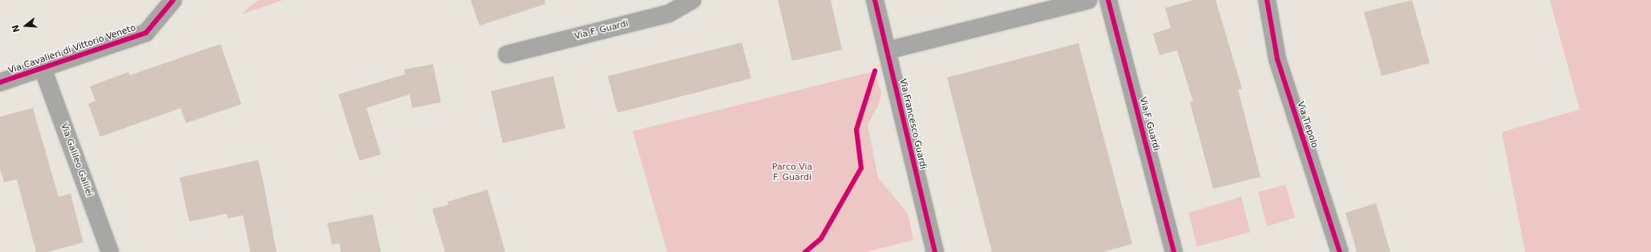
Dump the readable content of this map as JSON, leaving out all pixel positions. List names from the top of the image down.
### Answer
{
  "streets": {
    "street": [
      "Via F. Guardi",
      "Via Cavalieri di Vittorio Veneto",
      "Via Francesco Guardi",
      "Via Tiepolo",
      "Via Galileo Galilei"
    ]
  },
  "crossings": [
    ["Via Cavalieri di Vittorio Veneto", "Via Galileo Galilei"]
  ],
  "parks": ["Parco Via F. Guardi"],
  "north": "left"
}
